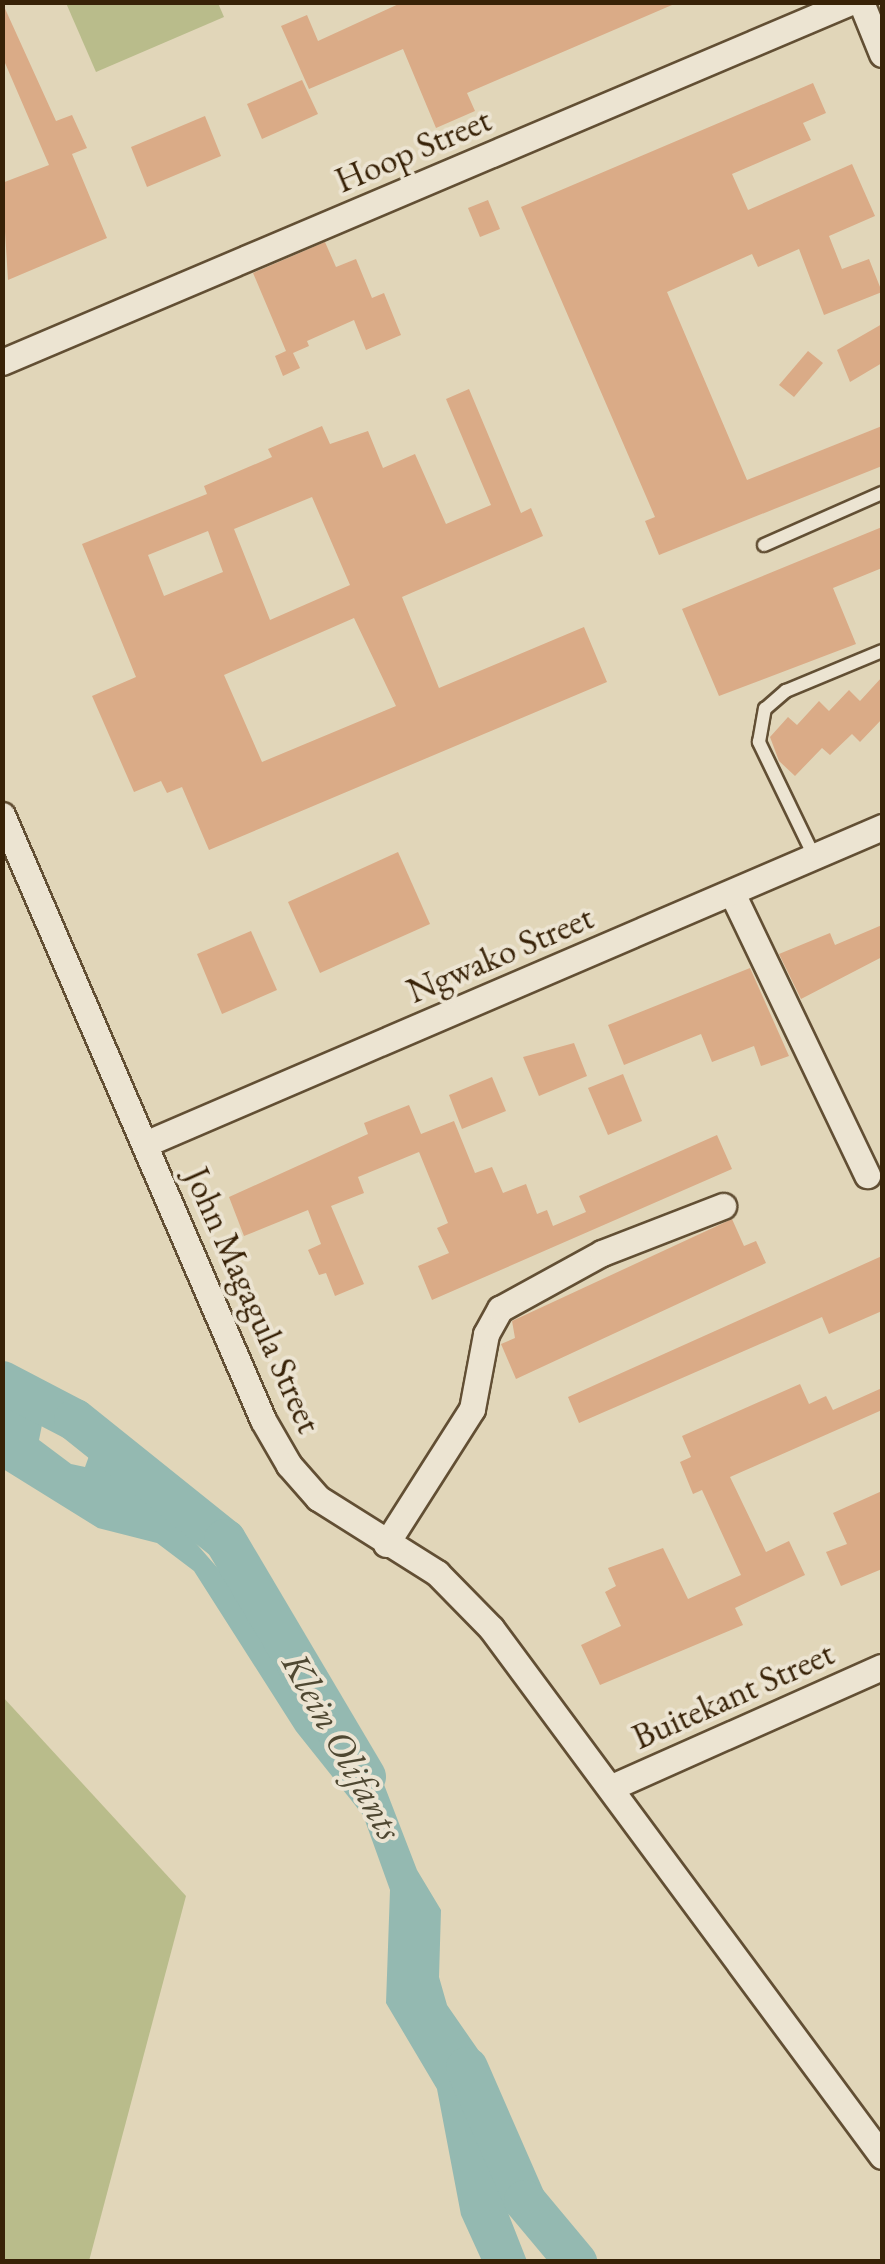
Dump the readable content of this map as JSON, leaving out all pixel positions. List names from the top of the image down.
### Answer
{
  "streets": {
    "street": [
      "Hoop Street",
      "Ngwako Street",
      "John Magagula Street",
      "Buitekant Street"
    ]
  },
  "crossings": [
    ["Ngwako Street", "John Magagula Street"],
    ["John Magagula Street", "Buitekant Street"]
  ],
  "water": ["Klein Olifants"]
}
